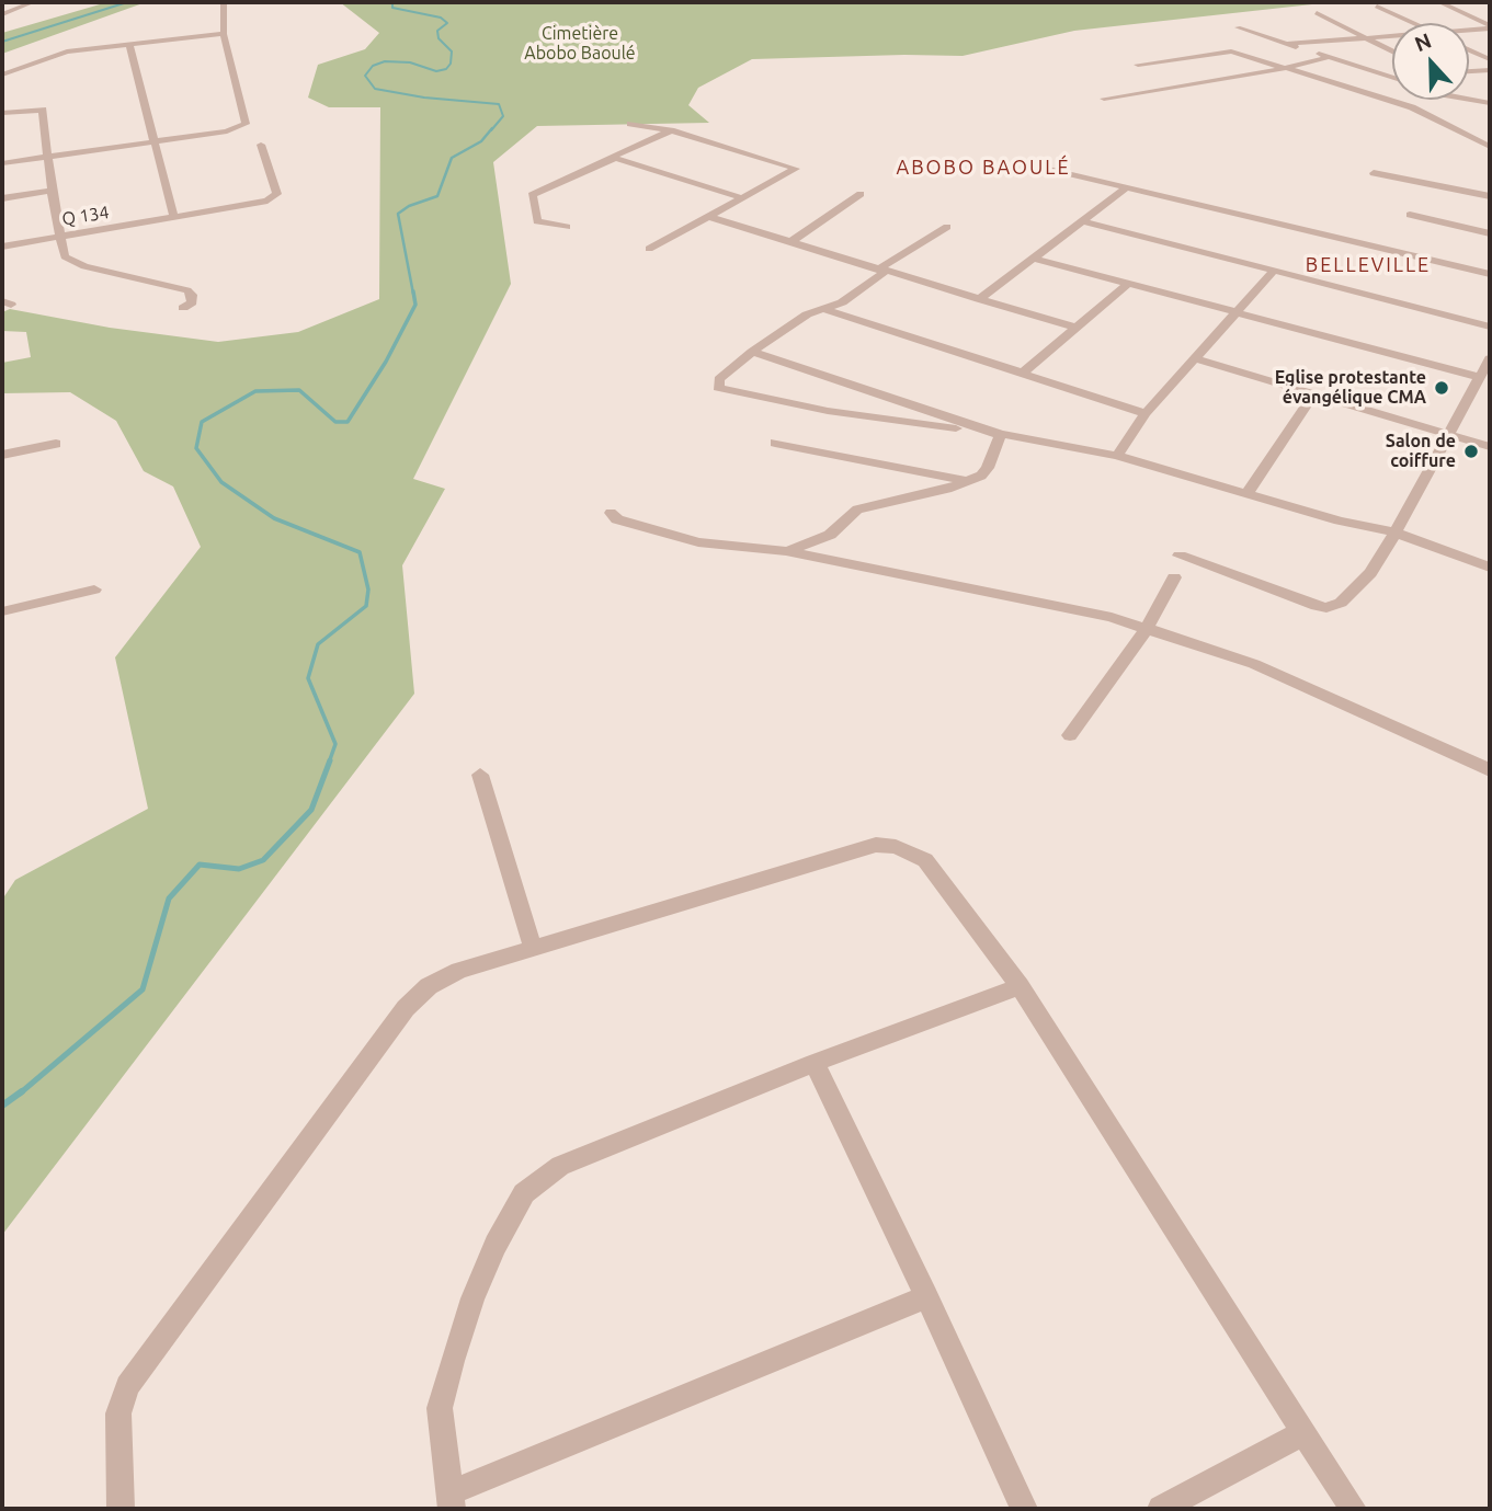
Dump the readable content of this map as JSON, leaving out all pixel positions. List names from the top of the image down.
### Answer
{
  "streets": {
    "street": ["Q 134"]
  },
  "districts": ["ABOBO BAOULÉ", "BELLEVILLE"],
  "parks": ["Cimetière Abobo Baoulé"],
  "places": ["Eglise protestante évangélique CMA", "Salon de coiffure"],
  "north": "top"
}
